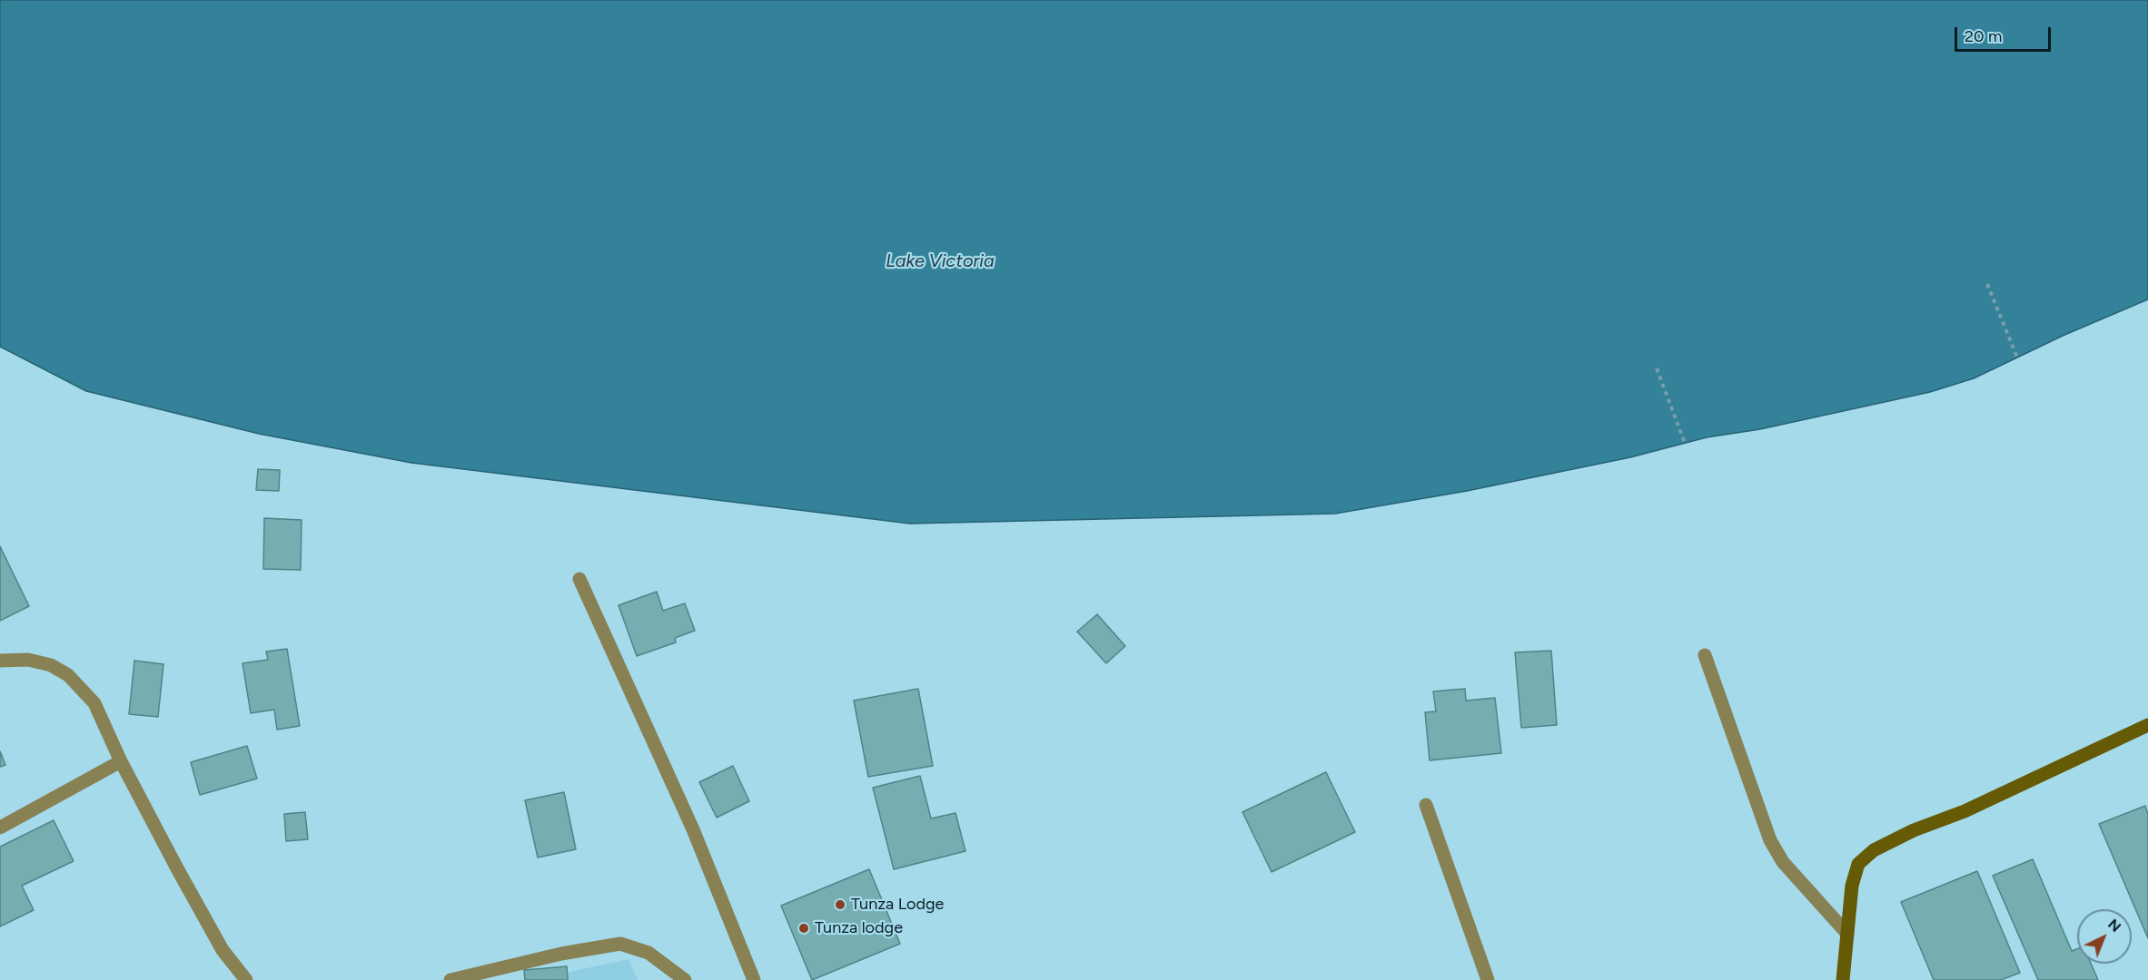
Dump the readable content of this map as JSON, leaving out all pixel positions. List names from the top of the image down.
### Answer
{
  "water": ["Lake Victoria"],
  "places": ["Tunza Lodge", "Tunza lodge"],
  "scale_bar": "20 m",
  "north": "top right"
}
